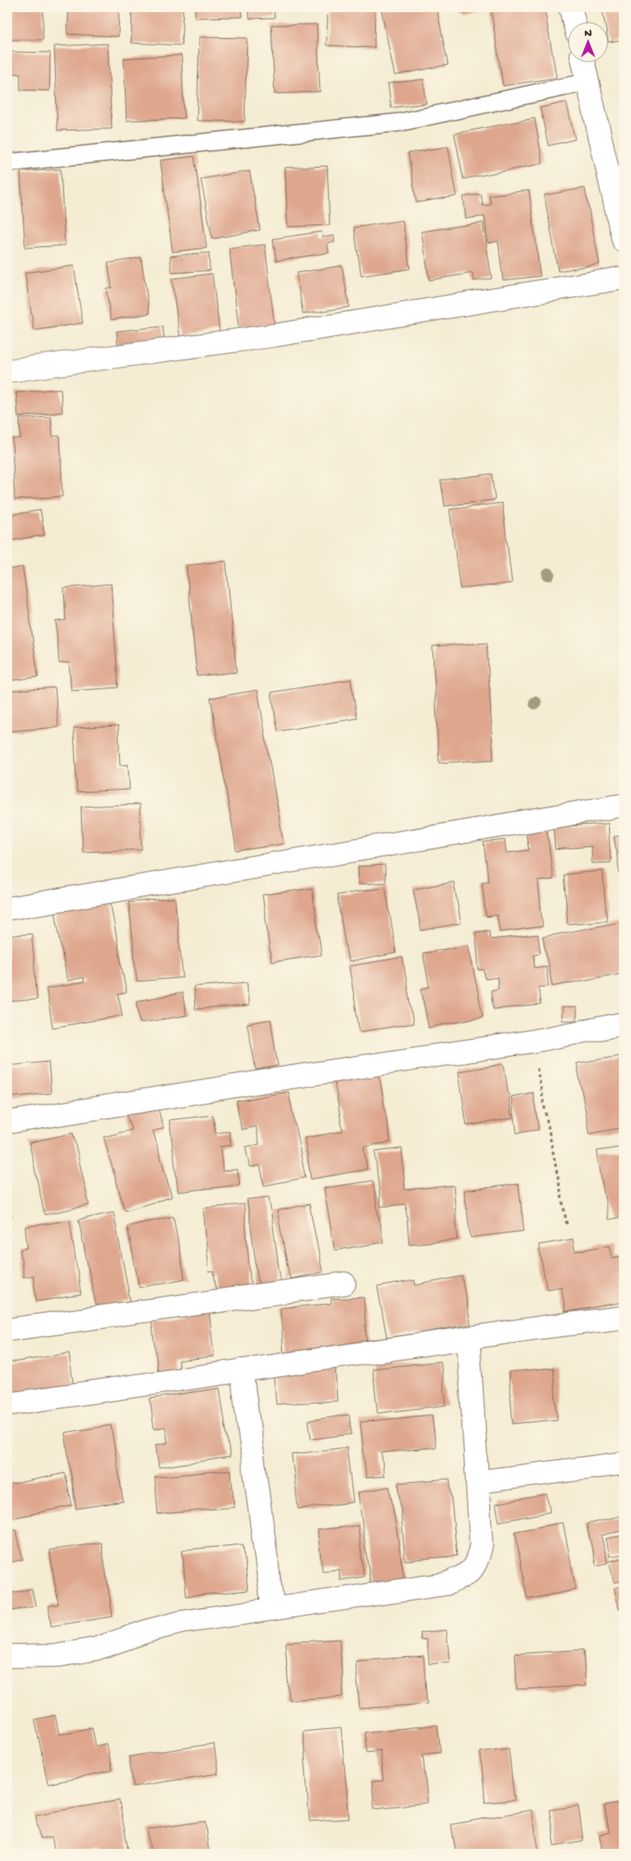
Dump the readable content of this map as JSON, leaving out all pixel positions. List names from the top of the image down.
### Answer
{
  "north": "top"
}
